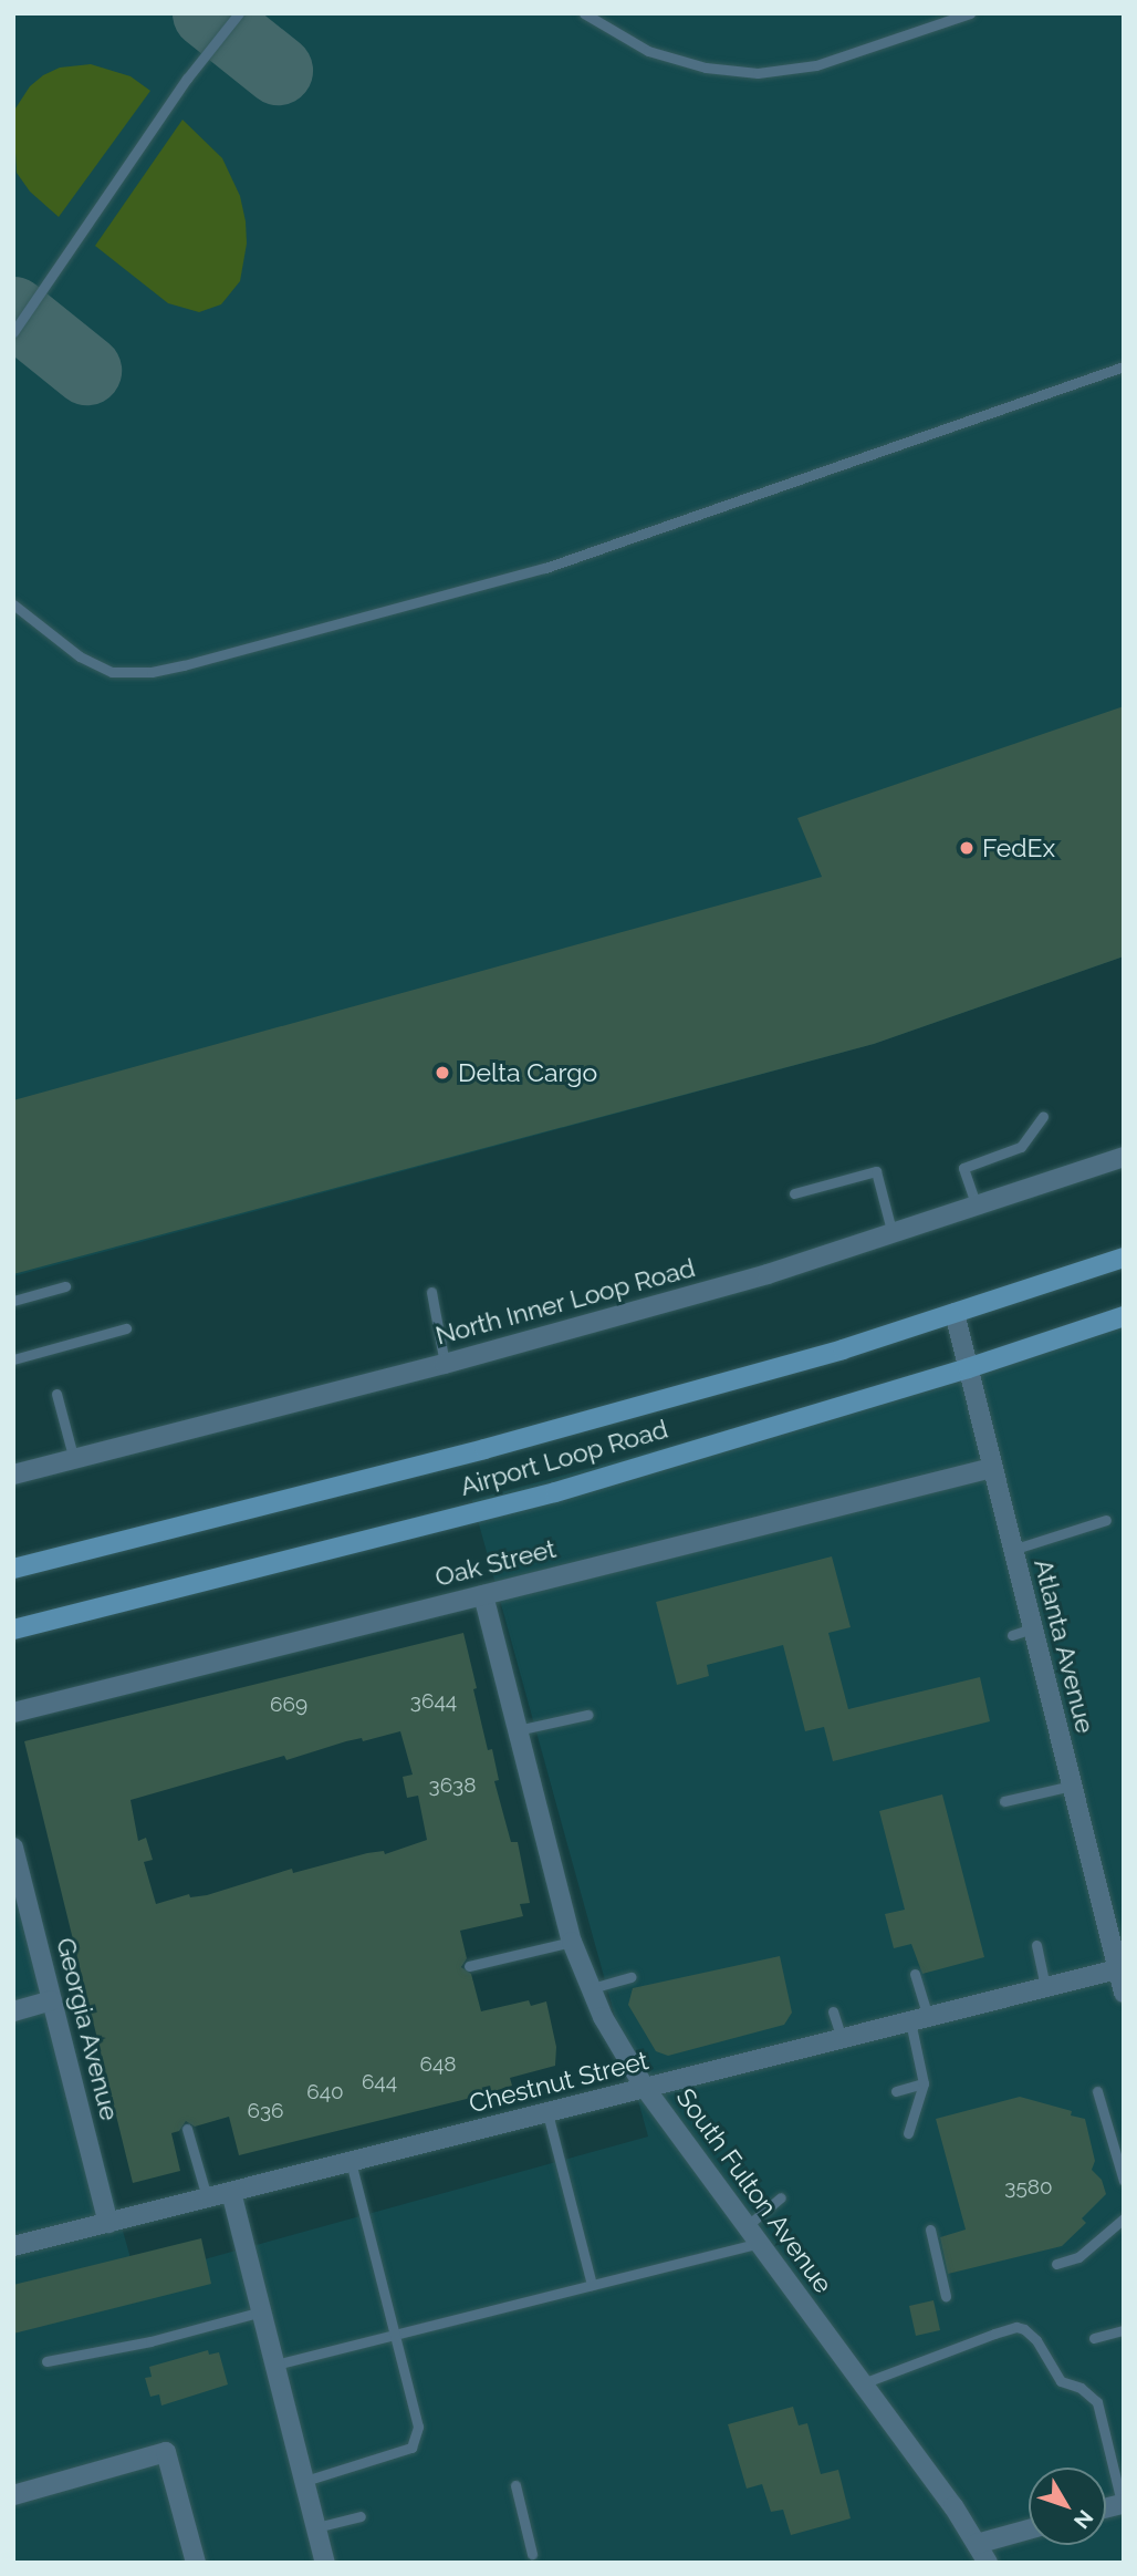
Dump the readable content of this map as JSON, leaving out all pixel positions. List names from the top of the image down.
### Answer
{
  "streets": {
    "main road": ["Airport Loop Road"],
    "street": [
      "North Inner Loop Road",
      "Oak Street",
      "Atlanta Avenue",
      "Georgia Avenue",
      "Chestnut Street",
      "South Fulton Avenue"
    ]
  },
  "crossings": [
    ["Airport Loop Road", "Atlanta Avenue"],
    ["Oak Street", "Atlanta Avenue"],
    ["Oak Street", "South Fulton Avenue"],
    ["Atlanta Avenue", "Chestnut Street"],
    ["Georgia Avenue", "Chestnut Street"],
    ["Chestnut Street", "South Fulton Avenue"]
  ],
  "places": ["FedEx", "Delta Cargo"],
  "house_numbers": [
    "3644",
    "669",
    "3638",
    "648",
    "644",
    "640",
    "636",
    "3580"
  ],
  "north": "bottom right"
}
